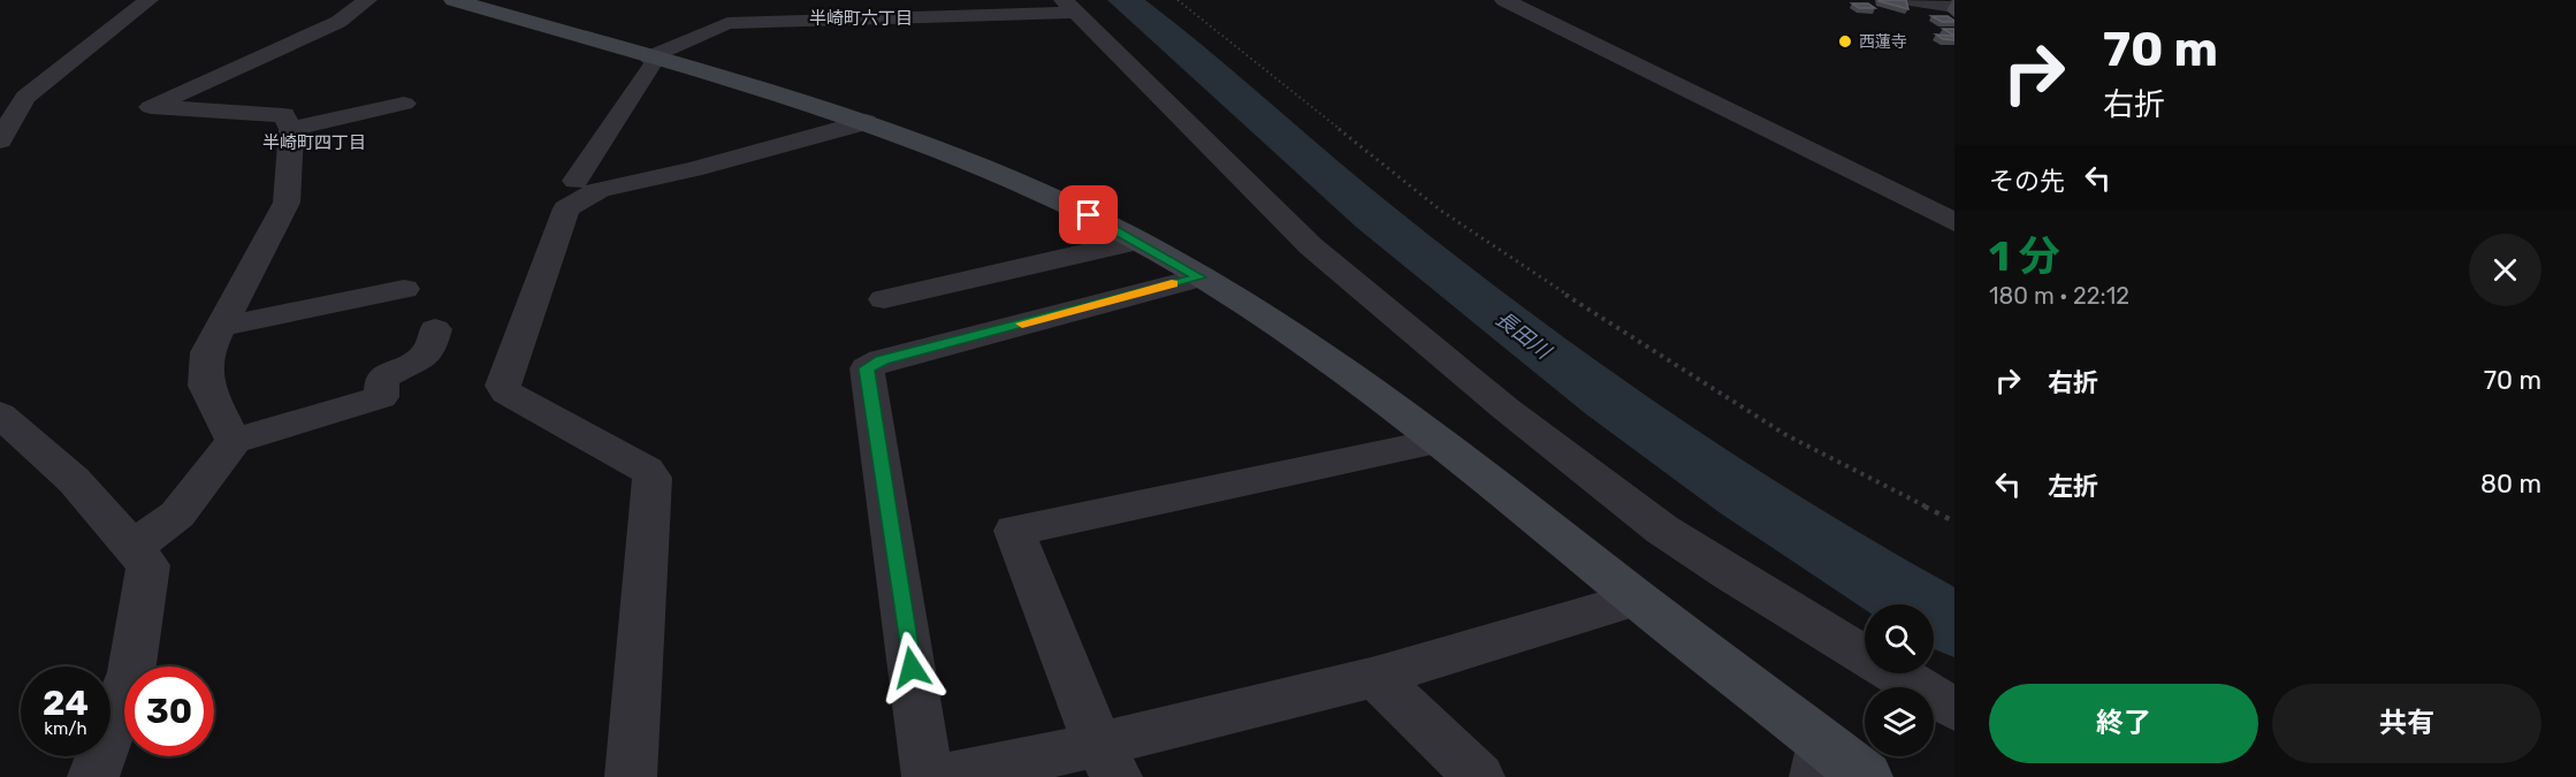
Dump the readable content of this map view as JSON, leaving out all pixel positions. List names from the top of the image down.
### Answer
{
  "districts": ["半崎町六丁目", "半崎町四丁目"],
  "water": ["長田川"],
  "places": ["西蓮寺"],
  "page": {
    "turn": ["70 m", "右折"],
    "then": "その先",
    "heading": ["1 分", "180 m · 22:12"],
    "list": [
      {
        "name": "右折",
        "value": "70 m"
      },
      {
        "name": "左折",
        "value": "80 m"
      }
    ],
    "speed": "24 km/h",
    "limit": "30",
    "buttons": ["終了", "共有"]
  }
}
